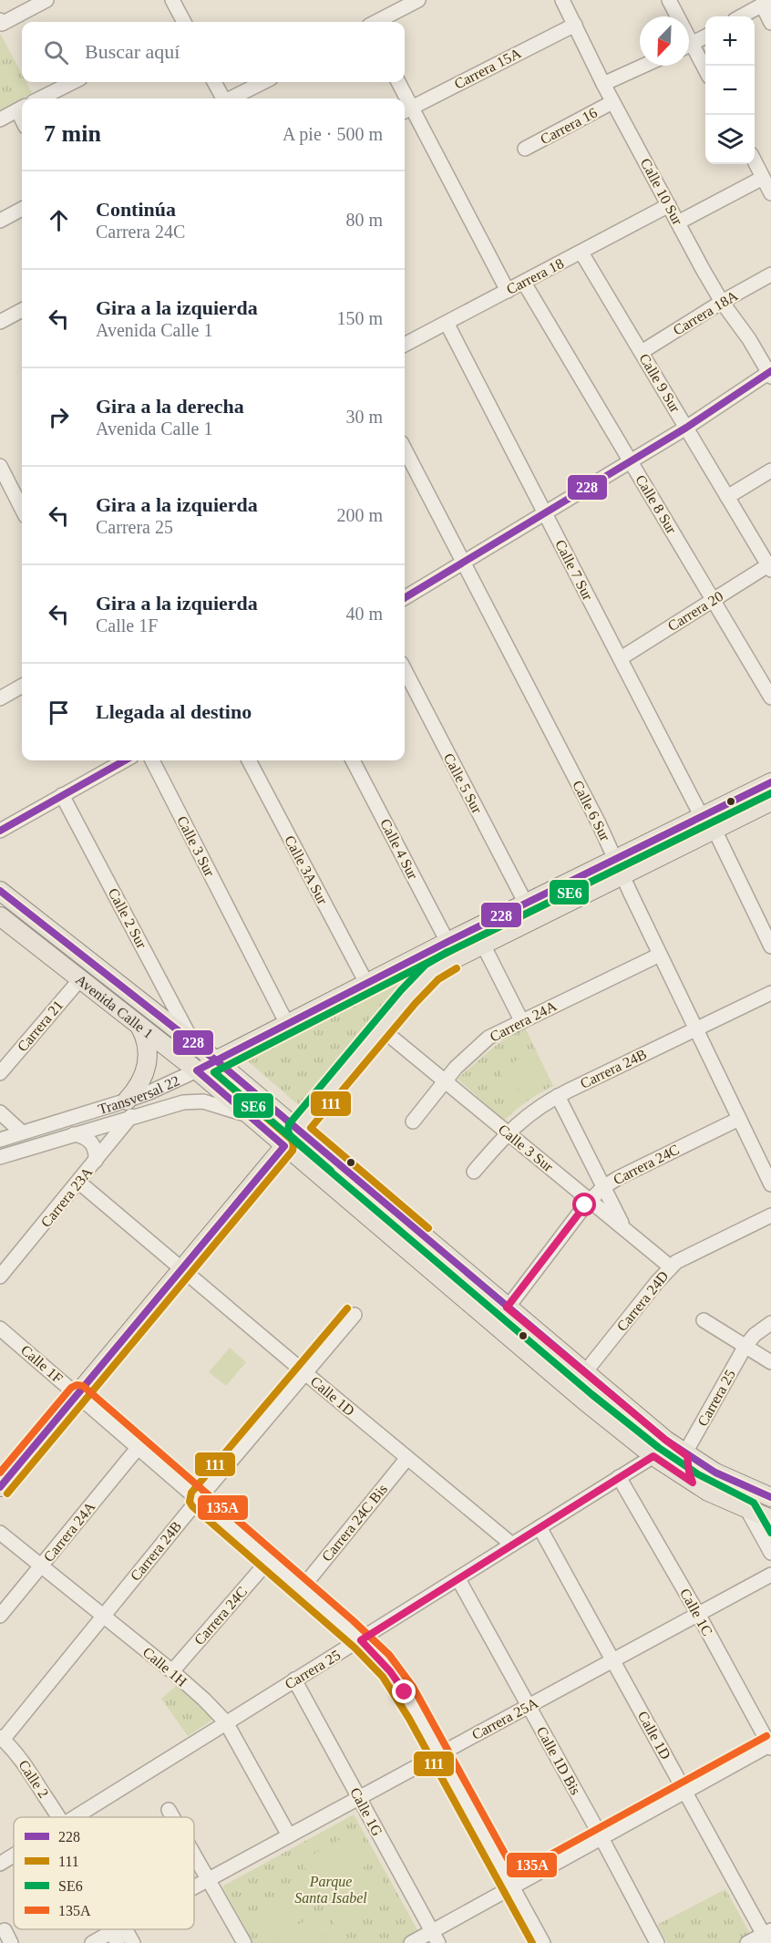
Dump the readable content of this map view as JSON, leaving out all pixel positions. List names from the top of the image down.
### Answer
{
  "streets": {
    "main road": ["Avenida Calle 1", "Transversal 22"],
    "street": [
      "Carrera 15A",
      "Carrera 16",
      "Calle 10 Sur",
      "Carrera 18",
      "Carrera 18A",
      "Calle 9 Sur",
      "Calle 8 Sur",
      "Calle 7 Sur",
      "Carrera 20",
      "Calle 5 Sur",
      "Calle 6 Sur",
      "Calle 3 Sur",
      "Calle 4 Sur",
      "Calle 3A Sur",
      "Calle 2 Sur",
      "Carrera 24A",
      "Carrera 21",
      "Carrera 24B",
      "Carrera 24C",
      "Carrera 23A",
      "Carrera 24D",
      "Calle 1F",
      "Calle 1D",
      "Carrera 25",
      "Carrera 24C Bis",
      "Calle 1C",
      "Calle 1H",
      "Carrera 25A",
      "Calle 1D Bis",
      "Calle 2",
      "Calle 1G"
    ]
  },
  "crossings": [
    ["Carrera 15A", "Calle 10 Sur"],
    ["Carrera 16", "Calle 10 Sur"],
    ["Calle 10 Sur", "Carrera 18"],
    ["Calle 10 Sur", "Carrera 18A"],
    ["Carrera 18", "Calle 9 Sur"],
    ["Carrera 18", "Calle 8 Sur"],
    ["Carrera 18", "Calle 7 Sur"],
    ["Carrera 18A", "Calle 9 Sur"],
    ["Calle 9 Sur", "Carrera 20"],
    ["Calle 8 Sur", "Carrera 20"],
    ["Calle 7 Sur", "Carrera 20"],
    ["Calle 5 Sur", "Transversal 22"],
    ["Calle 6 Sur", "Carrera 24A"],
    ["Calle 6 Sur", "Carrera 24B"],
    ["Calle 6 Sur", "Transversal 22"],
    ["Calle 6 Sur", "Carrera 24C"],
    ["Calle 3 Sur", "Carrera 24A"],
    ["Calle 3 Sur", "Carrera 24B"],
    ["Calle 3 Sur", "Transversal 22"],
    ["Calle 3 Sur", "Carrera 24C"],
    ["Calle 3 Sur", "Carrera 24D"],
    ["Calle 4 Sur", "Transversal 22"],
    ["Calle 3A Sur", "Transversal 22"],
    ["Calle 2 Sur", "Avenida Calle 1"],
    ["Avenida Calle 1", "Carrera 21"],
    ["Avenida Calle 1", "Transversal 22"],
    ["Avenida Calle 1", "Carrera 24C"],
    ["Avenida Calle 1", "Carrera 24D"],
    ["Avenida Calle 1", "Carrera 25"],
    ["Carrera 24A", "Calle 1F"],
    ["Carrera 24A", "Calle 1H"],
    ["Carrera 24B", "Calle 1F"],
    ["Carrera 24B", "Calle 1D"],
    ["Carrera 24B", "Calle 1H"],
    ["Carrera 24B", "Calle 2"],
    ["Transversal 22", "Carrera 23A"],
    ["Carrera 24C", "Calle 1F"],
    ["Carrera 24C", "Calle 1H"],
    ["Carrera 23A", "Calle 1D"],
    ["Calle 1F", "Carrera 25"],
    ["Calle 1F", "Carrera 24C Bis"],
    ["Calle 1F", "Carrera 25A"],
    ["Calle 1D", "Carrera 25"],
    ["Calle 1D", "Carrera 24C Bis"],
    ["Calle 1D", "Carrera 25A"],
    ["Carrera 25", "Calle 1C"],
    ["Carrera 25", "Calle 1H"],
    ["Carrera 25", "Calle 1D Bis"],
    ["Carrera 25", "Calle 1G"],
    ["Calle 1C", "Carrera 25A"],
    ["Calle 1H", "Carrera 25A"],
    ["Carrera 25A", "Calle 1D Bis"],
    ["Carrera 25A", "Calle 2"],
    ["Carrera 25A", "Calle 1G"]
  ],
  "parks": ["Parque Santa Isabel"],
  "lines": [
    "transit line 228",
    "transit line 111",
    "transit line SE6",
    "transit line 135A"
  ],
  "legend": [
    "228",
    "111",
    "SE6",
    "135A"
  ],
  "north": "bottom left",
  "page": {
    "map_buttons": ["+", "−"],
    "search": "Buscar aquí",
    "heading": ["7 min", "A pie · 500 m"],
    "list": [
      ["Continúa", "Carrera 24C", "80 m"],
      ["Gira a la izquierda", "Avenida Calle 1", "150 m"],
      ["Gira a la derecha", "Avenida Calle 1", "30 m"],
      ["Gira a la izquierda", "Carrera 25", "200 m"],
      ["Gira a la izquierda", "Calle 1F", "40 m"],
      "Llegada al destino"
    ]
  }
}
